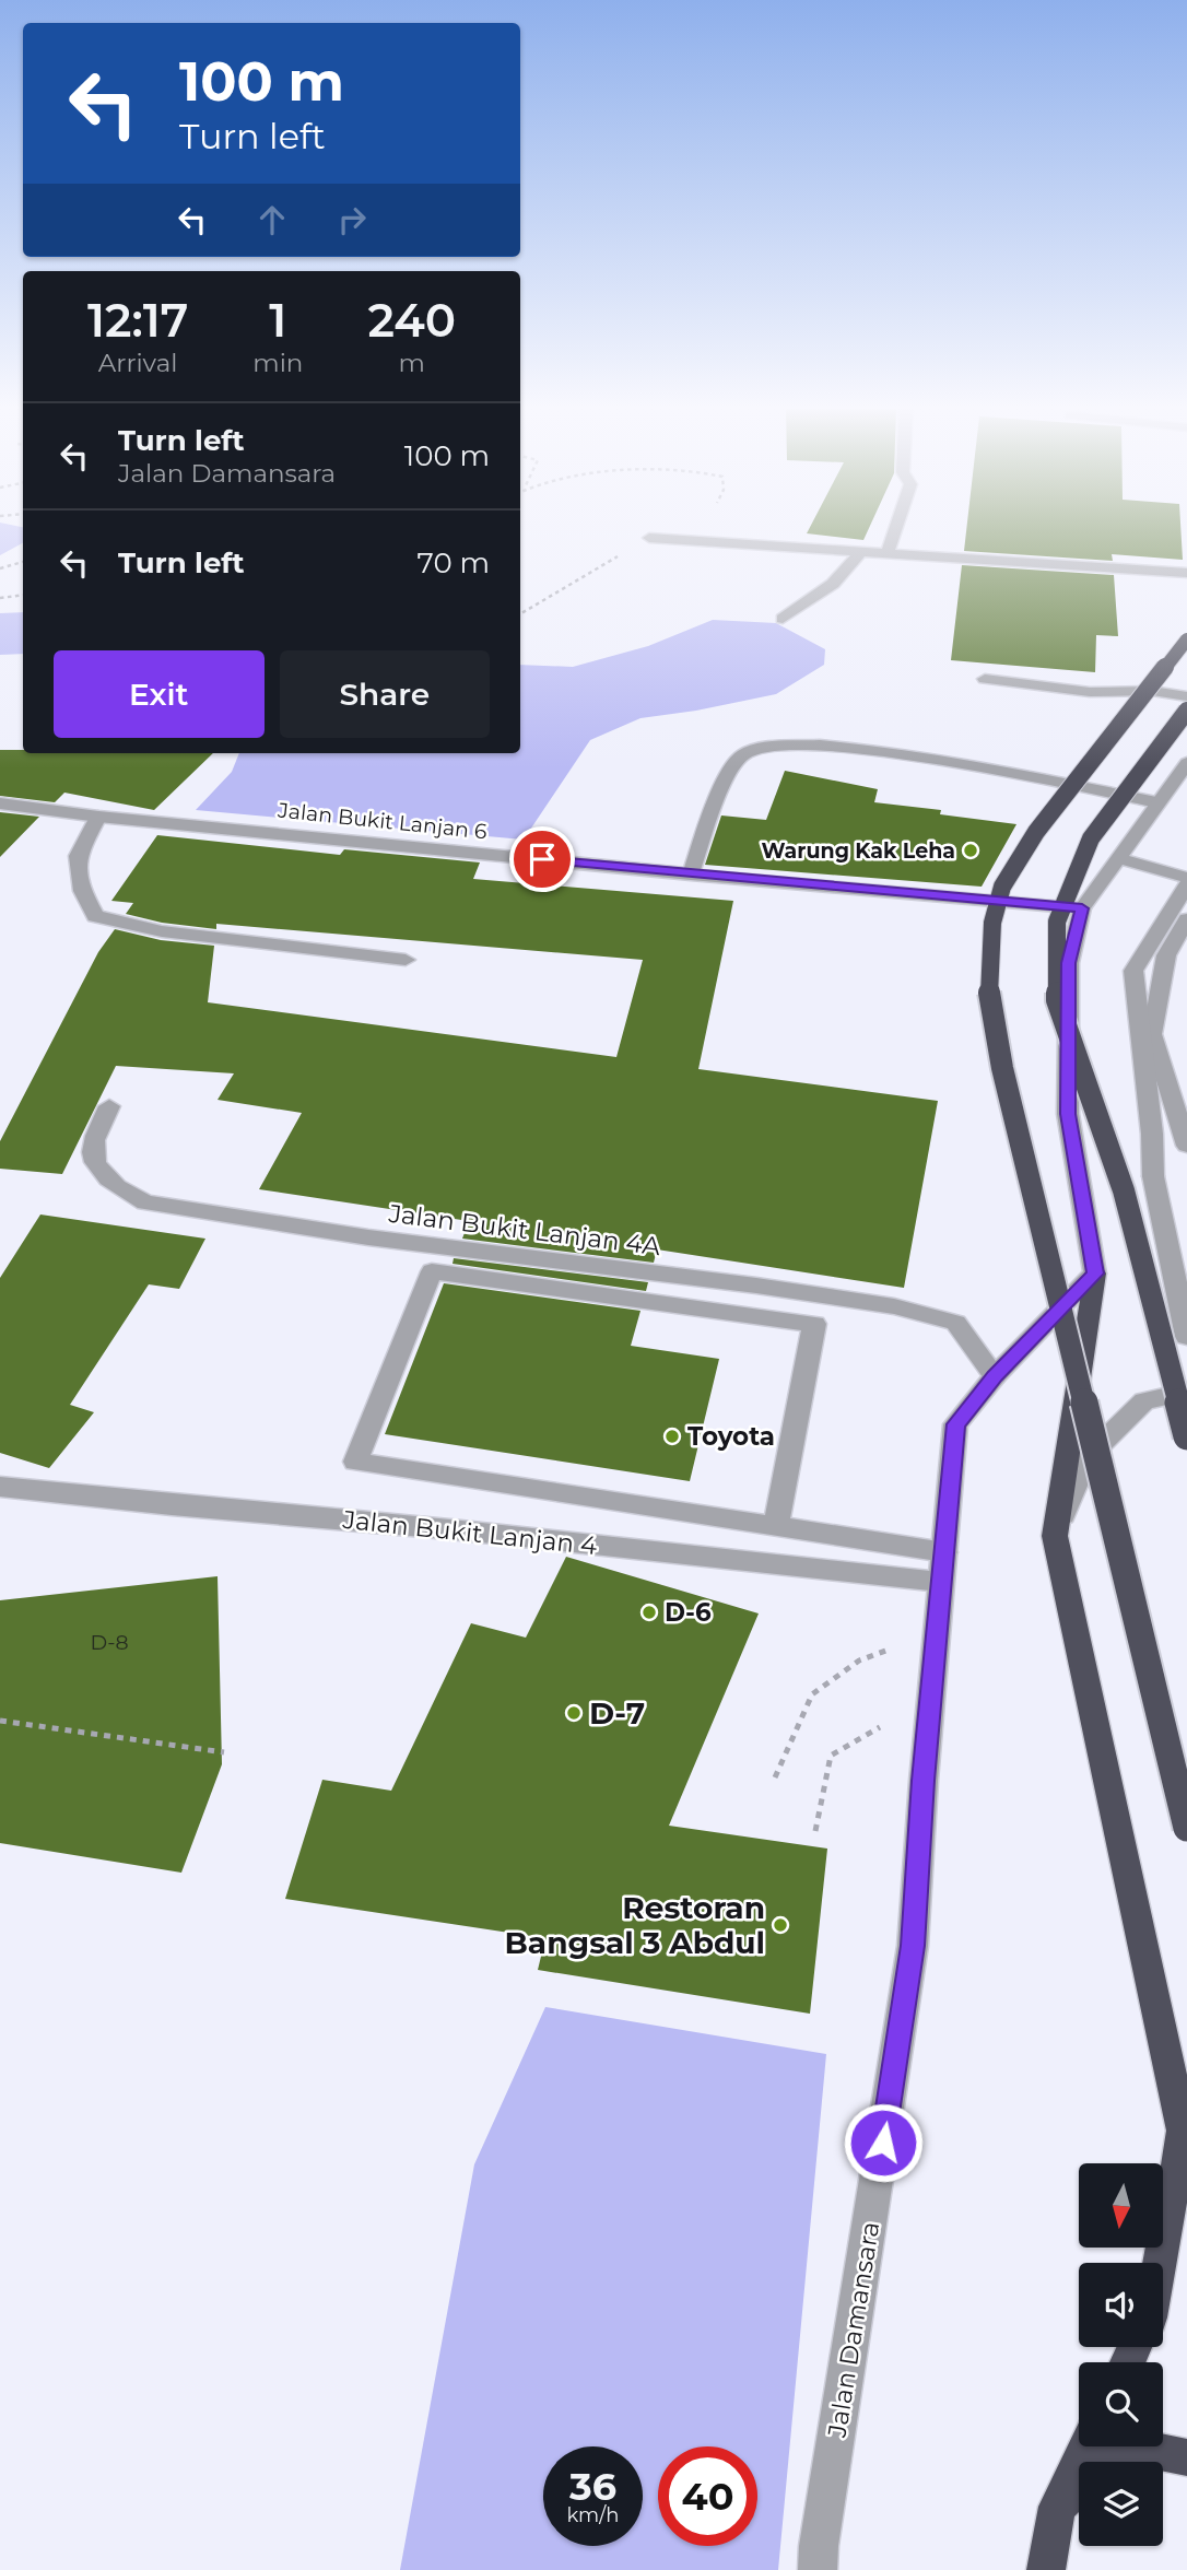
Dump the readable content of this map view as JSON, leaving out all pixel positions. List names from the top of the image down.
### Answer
{
  "streets": {
    "street": [
      "Jalan Bukit Lanjan 6",
      "Jalan Bukit Lanjan 4A",
      "Jalan Bukit Lanjan 4",
      "Jalan Damansara"
    ]
  },
  "crossings": [
    ["Jalan Bukit Lanjan 4A", "Jalan Damansara"],
    ["Jalan Bukit Lanjan 4", "Jalan Damansara"]
  ],
  "places": [
    "Warung Kak Leha",
    "Toyota",
    "D-6",
    "D-7",
    "Restoran Bangsal 3 Abdul"
  ],
  "house_numbers": ["D-8"],
  "north": "bottom",
  "page": {
    "turn": ["100 m", "Turn left"],
    "eta": [
      "12:17",
      "Arrival",
      "1",
      "min",
      "240",
      "m"
    ],
    "list": [
      {
        "name": "Turn left",
        "note": "Jalan Damansara",
        "value": "100 m"
      },
      {
        "name": "Turn left",
        "value": "70 m"
      }
    ],
    "buttons": ["Exit", "Share"],
    "speed": "36 km/h",
    "limit": "40"
  }
}
